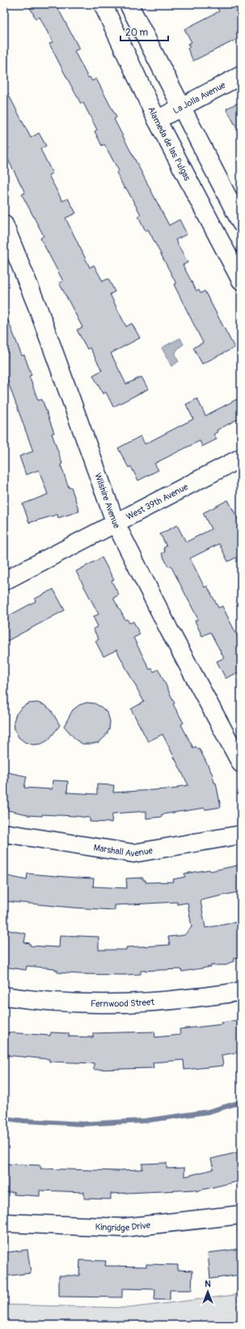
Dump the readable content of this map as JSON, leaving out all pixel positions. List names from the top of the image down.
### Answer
{
  "streets": {
    "street": [
      "La Jolla Avenue",
      "Alameda de las Pulgas",
      "Wilshire Avenue",
      "West 39th Avenue",
      "Marshall Avenue",
      "Fernwood Street",
      "Kingridge Drive"
    ]
  },
  "crossings": [
    ["La Jolla Avenue", "Alameda de las Pulgas"],
    ["Wilshire Avenue", "West 39th Avenue"]
  ],
  "scale_bar": "20 m",
  "north": "top"
}
